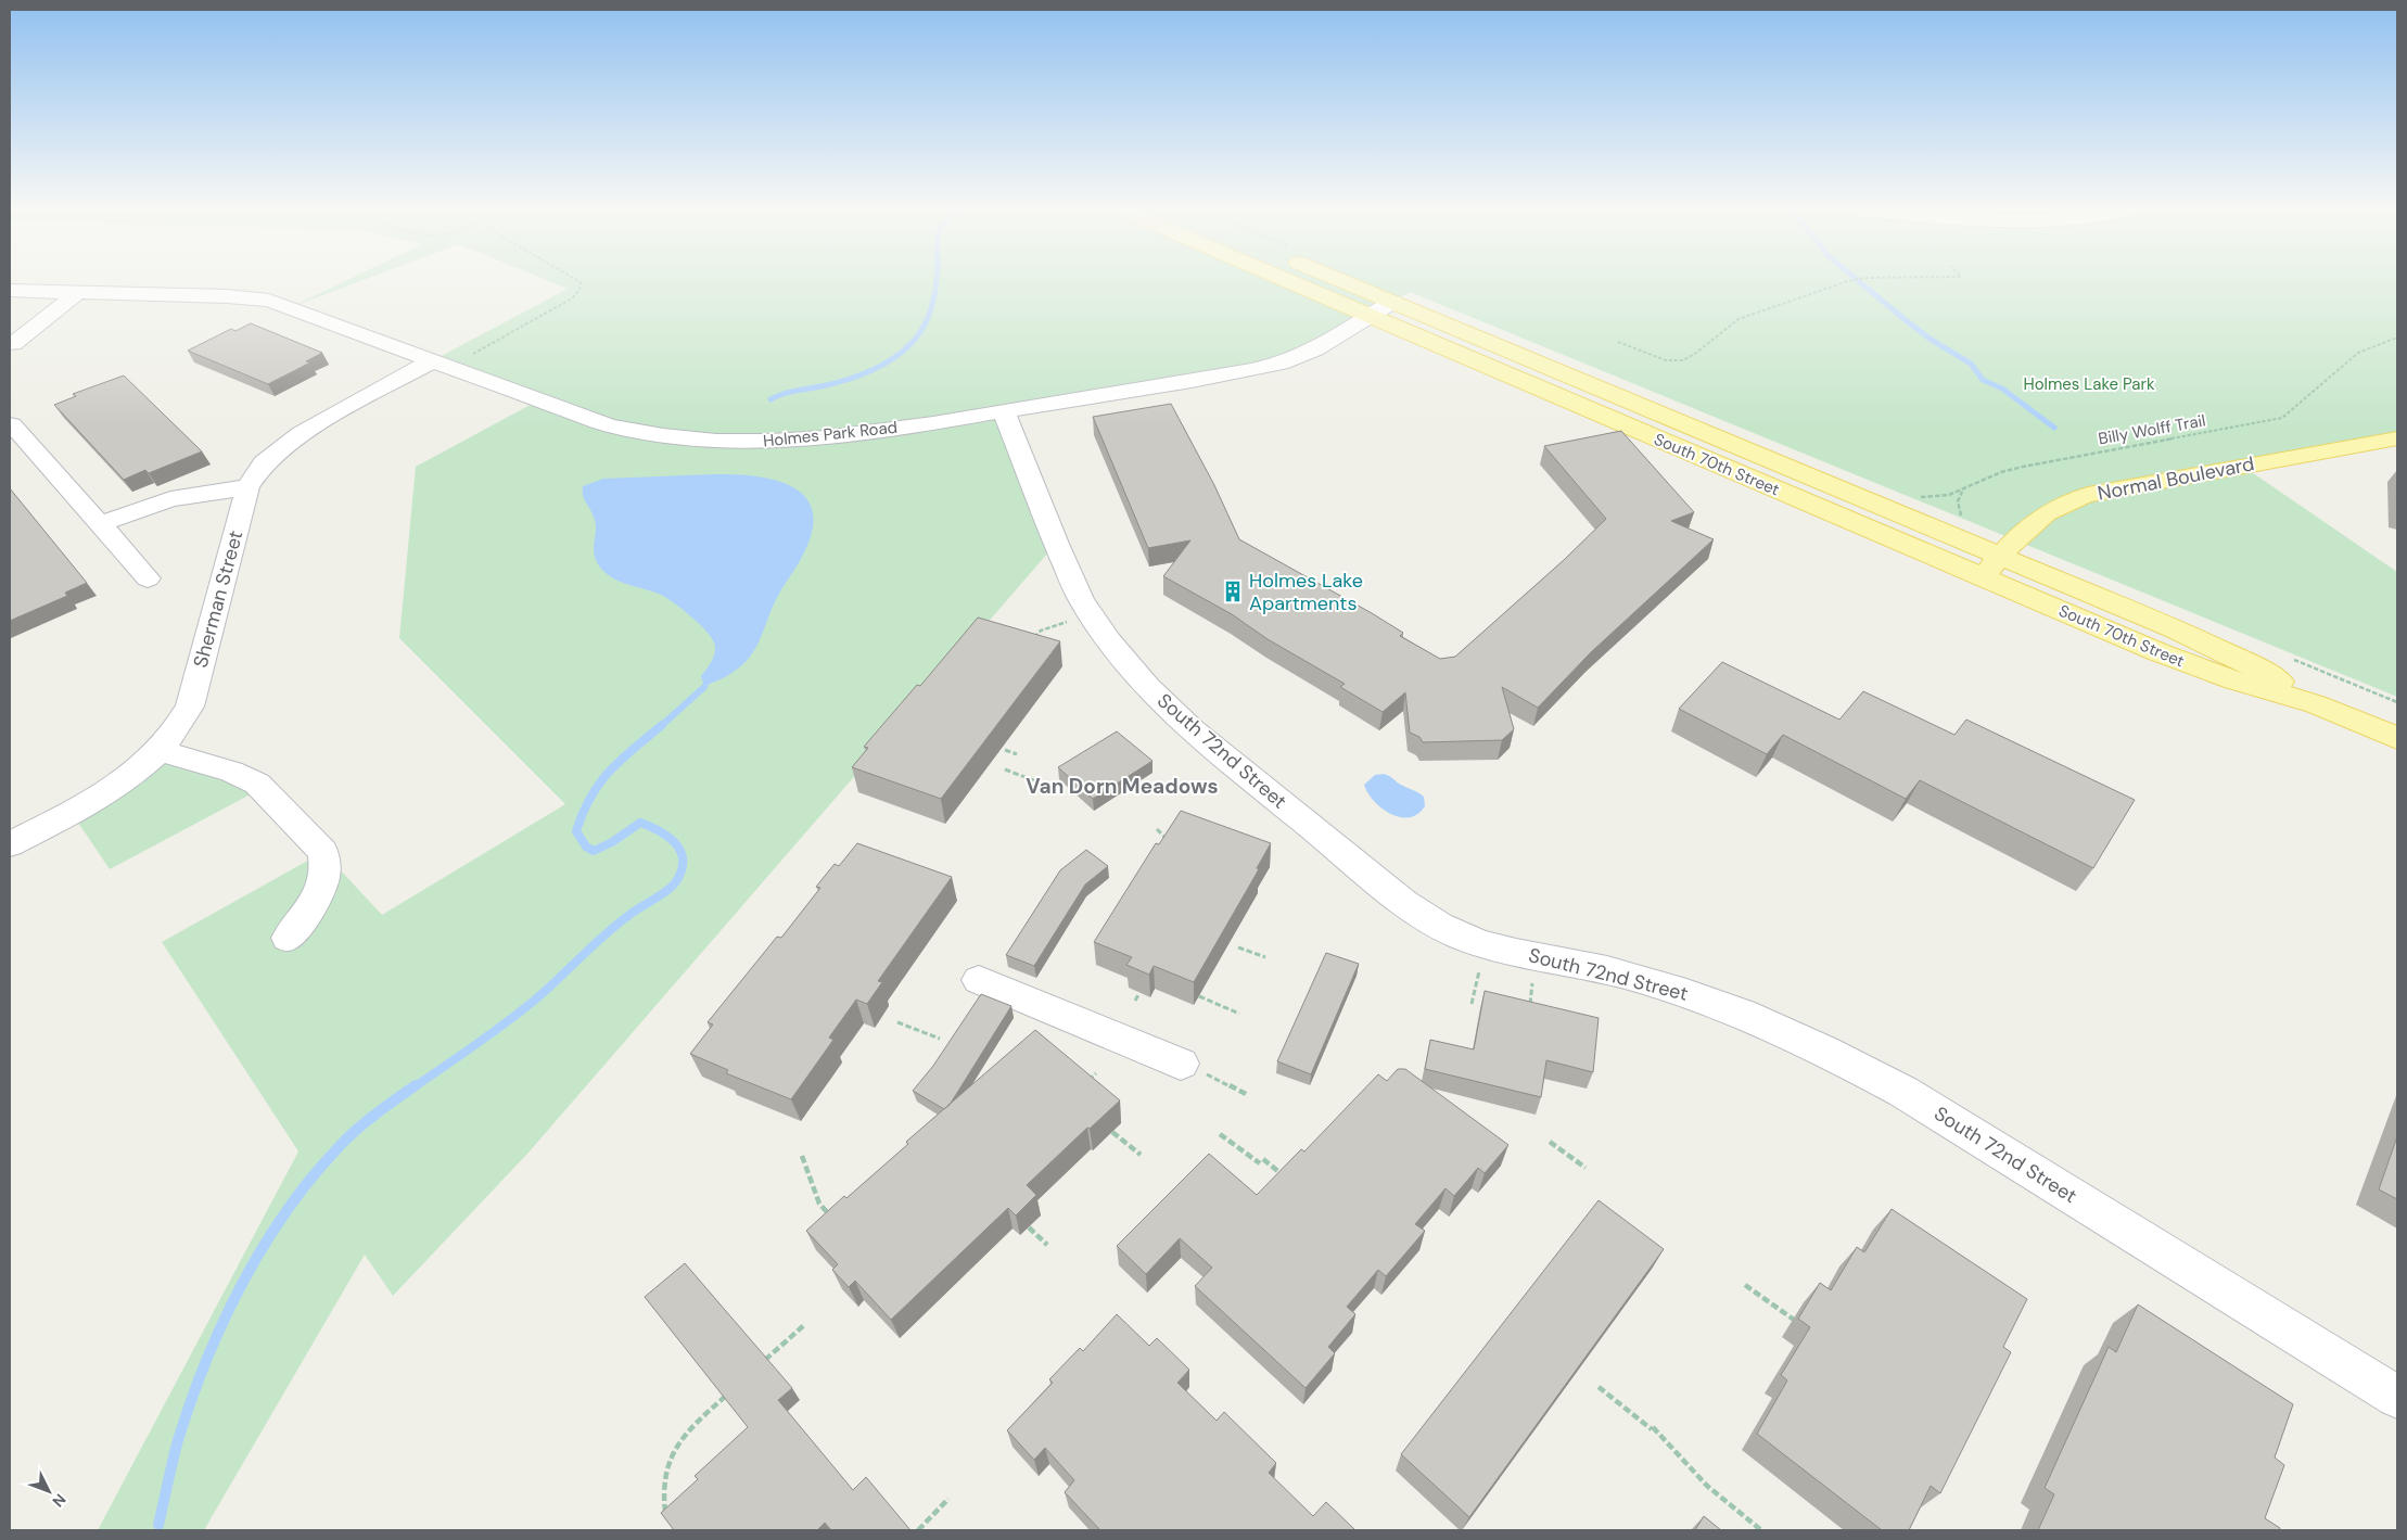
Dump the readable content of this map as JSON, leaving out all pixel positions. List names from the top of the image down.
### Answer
{
  "streets": {
    "main road": ["South 70th Street", "Normal Boulevard"],
    "street": ["Holmes Park Road", "Sherman Street", "South 72nd Street"],
    "path": ["Billy Wolff Trail"]
  },
  "crossings": [
    ["Holmes Park Road", "South 70th Street"],
    ["Holmes Park Road", "Sherman Street"],
    ["Holmes Park Road", "South 72nd Street"],
    ["South 70th Street", "Normal Boulevard"]
  ],
  "districts": ["Van Dorn Meadows"],
  "parks": ["Holmes Lake Park"],
  "places": {
    "building": ["Holmes Lake Apartments"]
  },
  "north": "bottom right"
}
